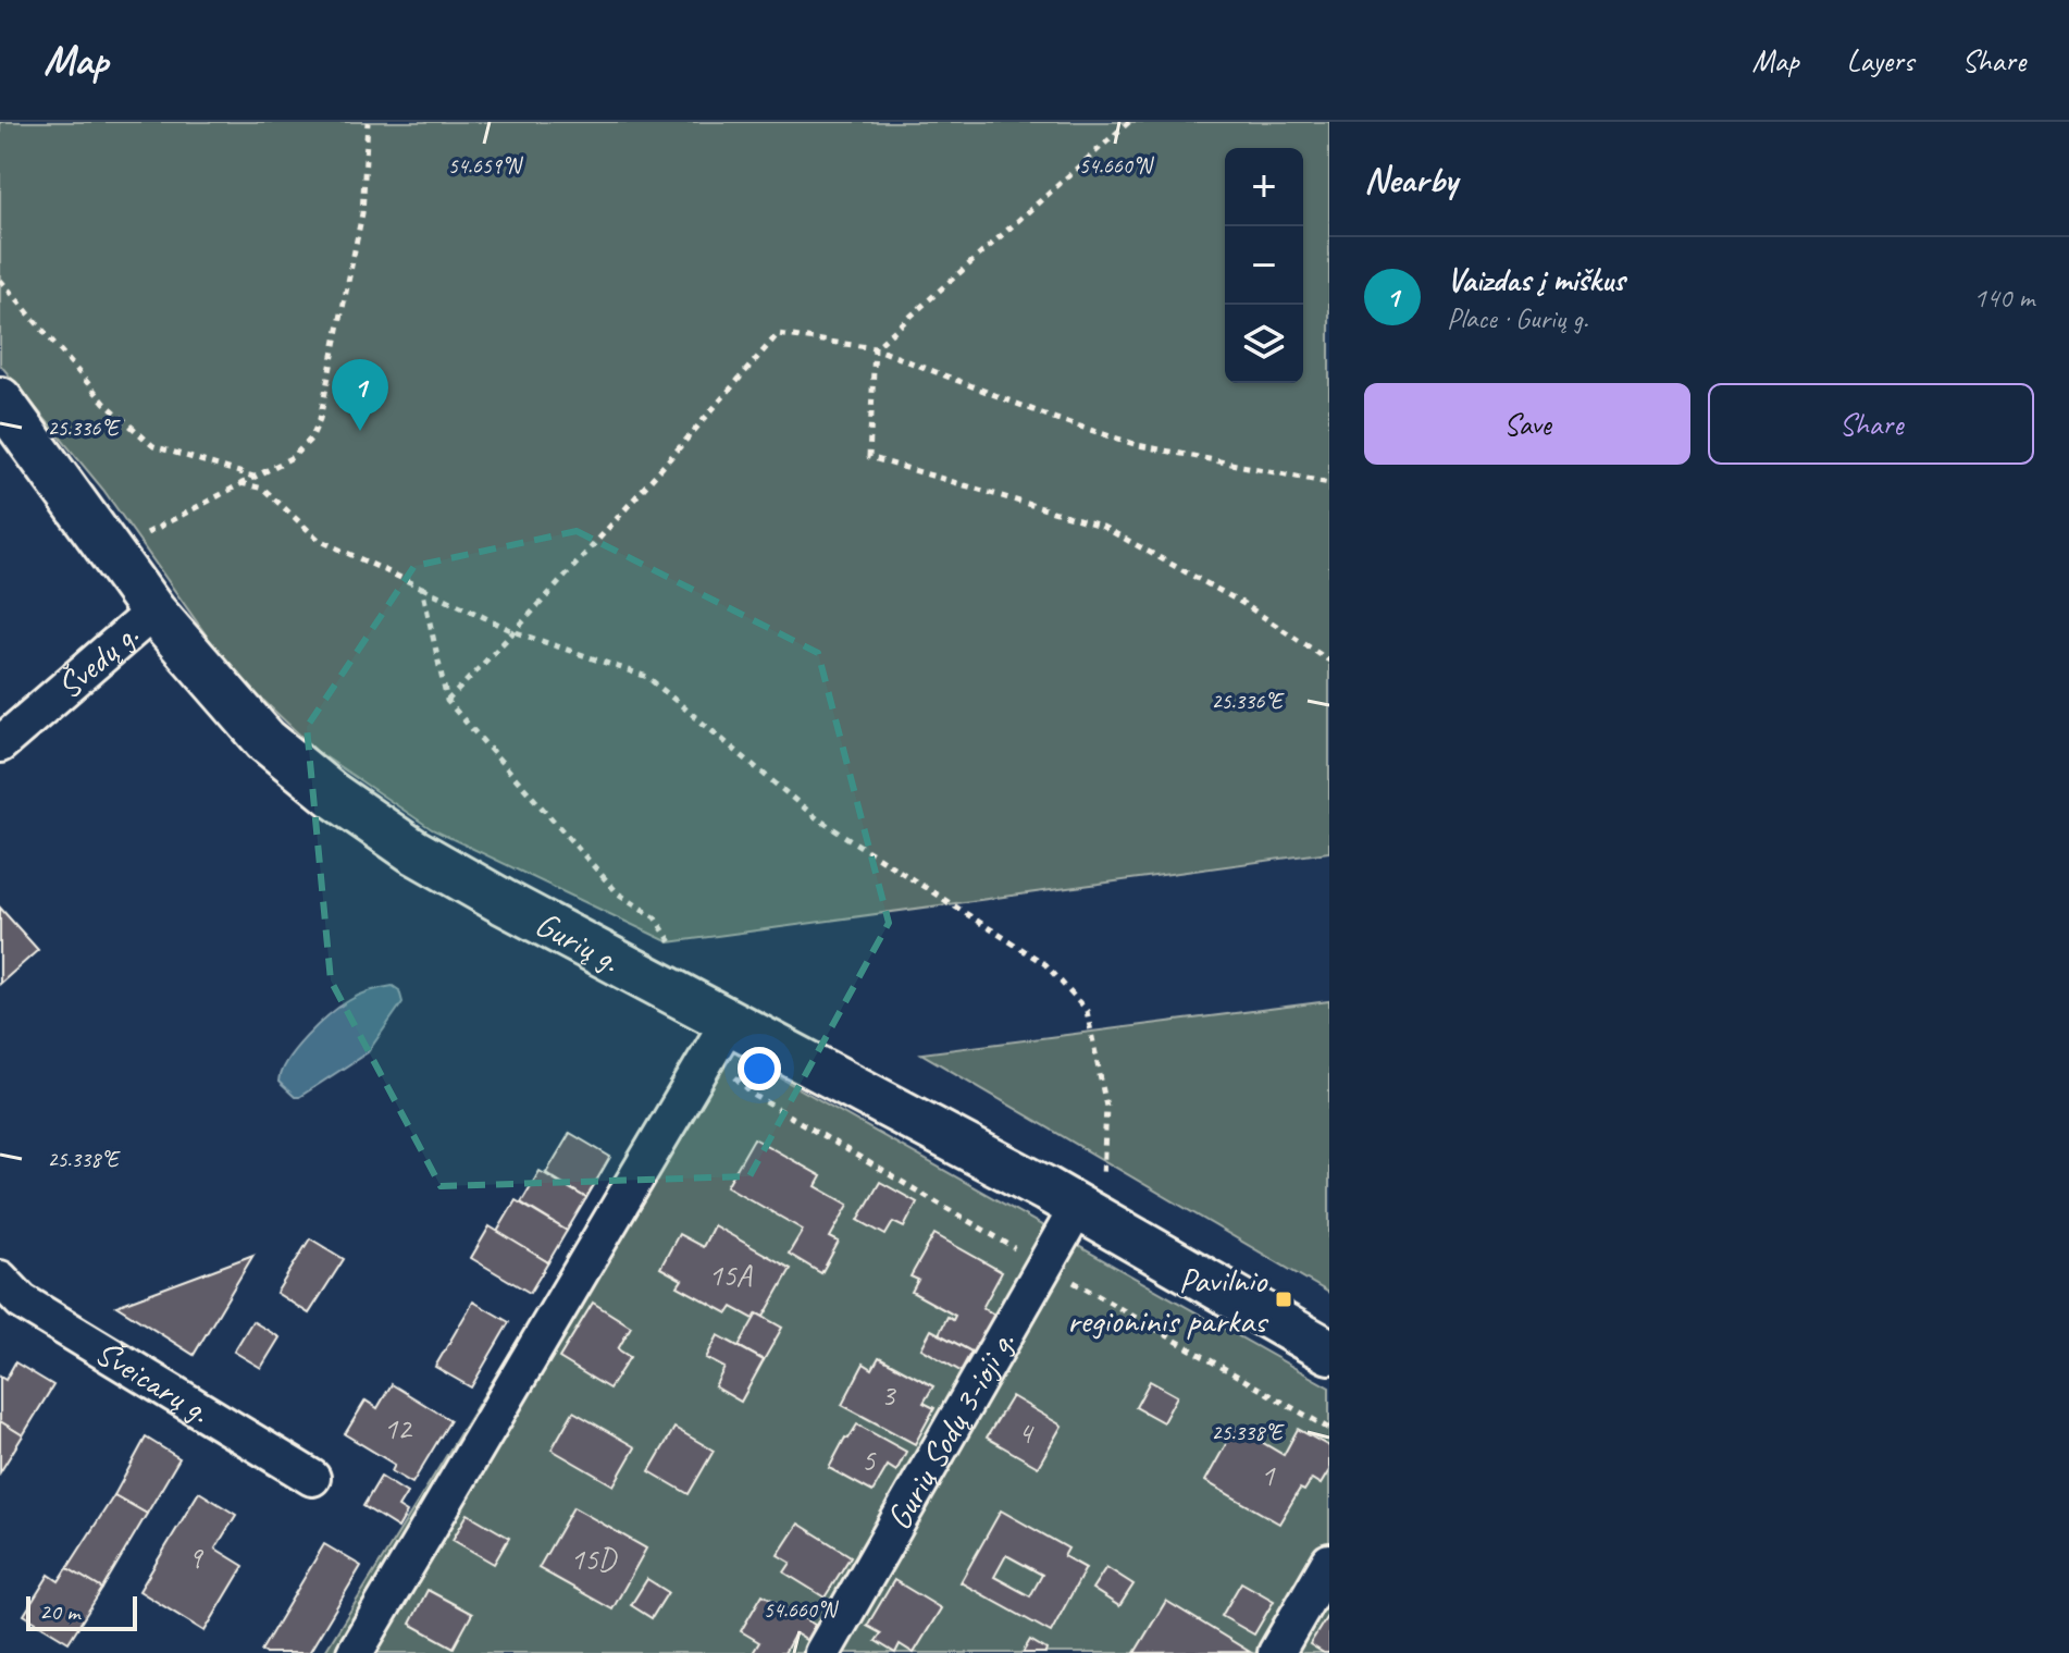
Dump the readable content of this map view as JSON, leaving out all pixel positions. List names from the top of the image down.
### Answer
{
  "streets": {
    "street": [
      "Švedų g.",
      "Gurių g.",
      "Šveicarų g.",
      "Gurių Sodų 3-ioji g."
    ]
  },
  "crossings": [
    ["Švedų g.", "Gurių g."],
    ["Gurių g.", "Gurių Sodų 3-ioji g."]
  ],
  "places": {
    "transit": ["Pavilnio regioninis parkas"]
  },
  "house_numbers": [
    "15A",
    "3",
    "12",
    "4",
    "5",
    "1",
    "9",
    "15D"
  ],
  "scale_bar": "20 m",
  "page": {
    "header": "Map",
    "nav": ["Map", "Layers", "Share"],
    "heading": "Nearby",
    "map_buttons": ["+", "−"],
    "list": [
      {
        "mark": "1",
        "name": "Vaizdas į miškus",
        "note": "Place · Gurių g.",
        "value": "140 m"
      }
    ],
    "buttons": ["Save", "Share"],
    "pins": "1",
    "scale": "20 m"
  },
  "coordinates": [
    "54.659°N",
    "54.660°N",
    "25.336°E",
    "25.338°E"
  ]
}
